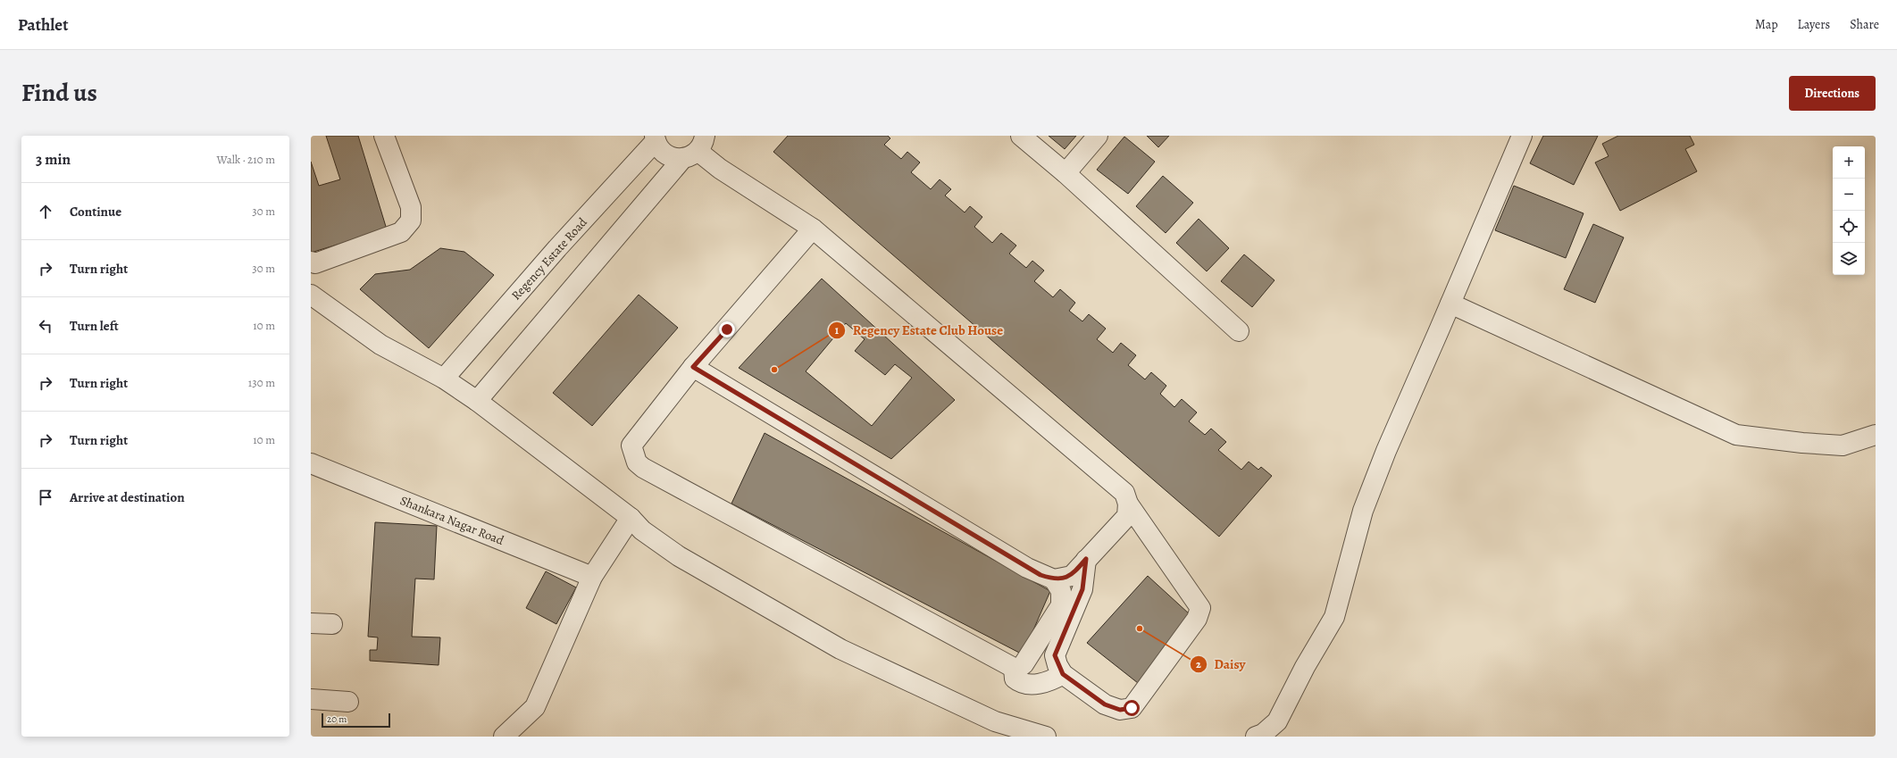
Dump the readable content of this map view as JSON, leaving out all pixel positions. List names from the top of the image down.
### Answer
{
  "streets": {
    "street": ["Regency Estate Road", "Shankara Nagar Road"]
  },
  "places": ["Regency Estate Club House", "Daisy"],
  "scale_bar": "20 m",
  "page": {
    "header": "Pathlet",
    "nav": ["Map", "Layers", "Share"],
    "title": "Find us",
    "buttons": "Directions",
    "heading": ["3 min", "Walk · 210 m"],
    "map_buttons": ["+", "−"],
    "list": [
      ["Continue", "30 m"],
      ["Turn right", "30 m"],
      ["Turn left", "10 m"],
      ["Turn right", "130 m"],
      ["Turn right", "10 m"],
      "Arrive at destination"
    ],
    "scale": "20 m"
  }
}
